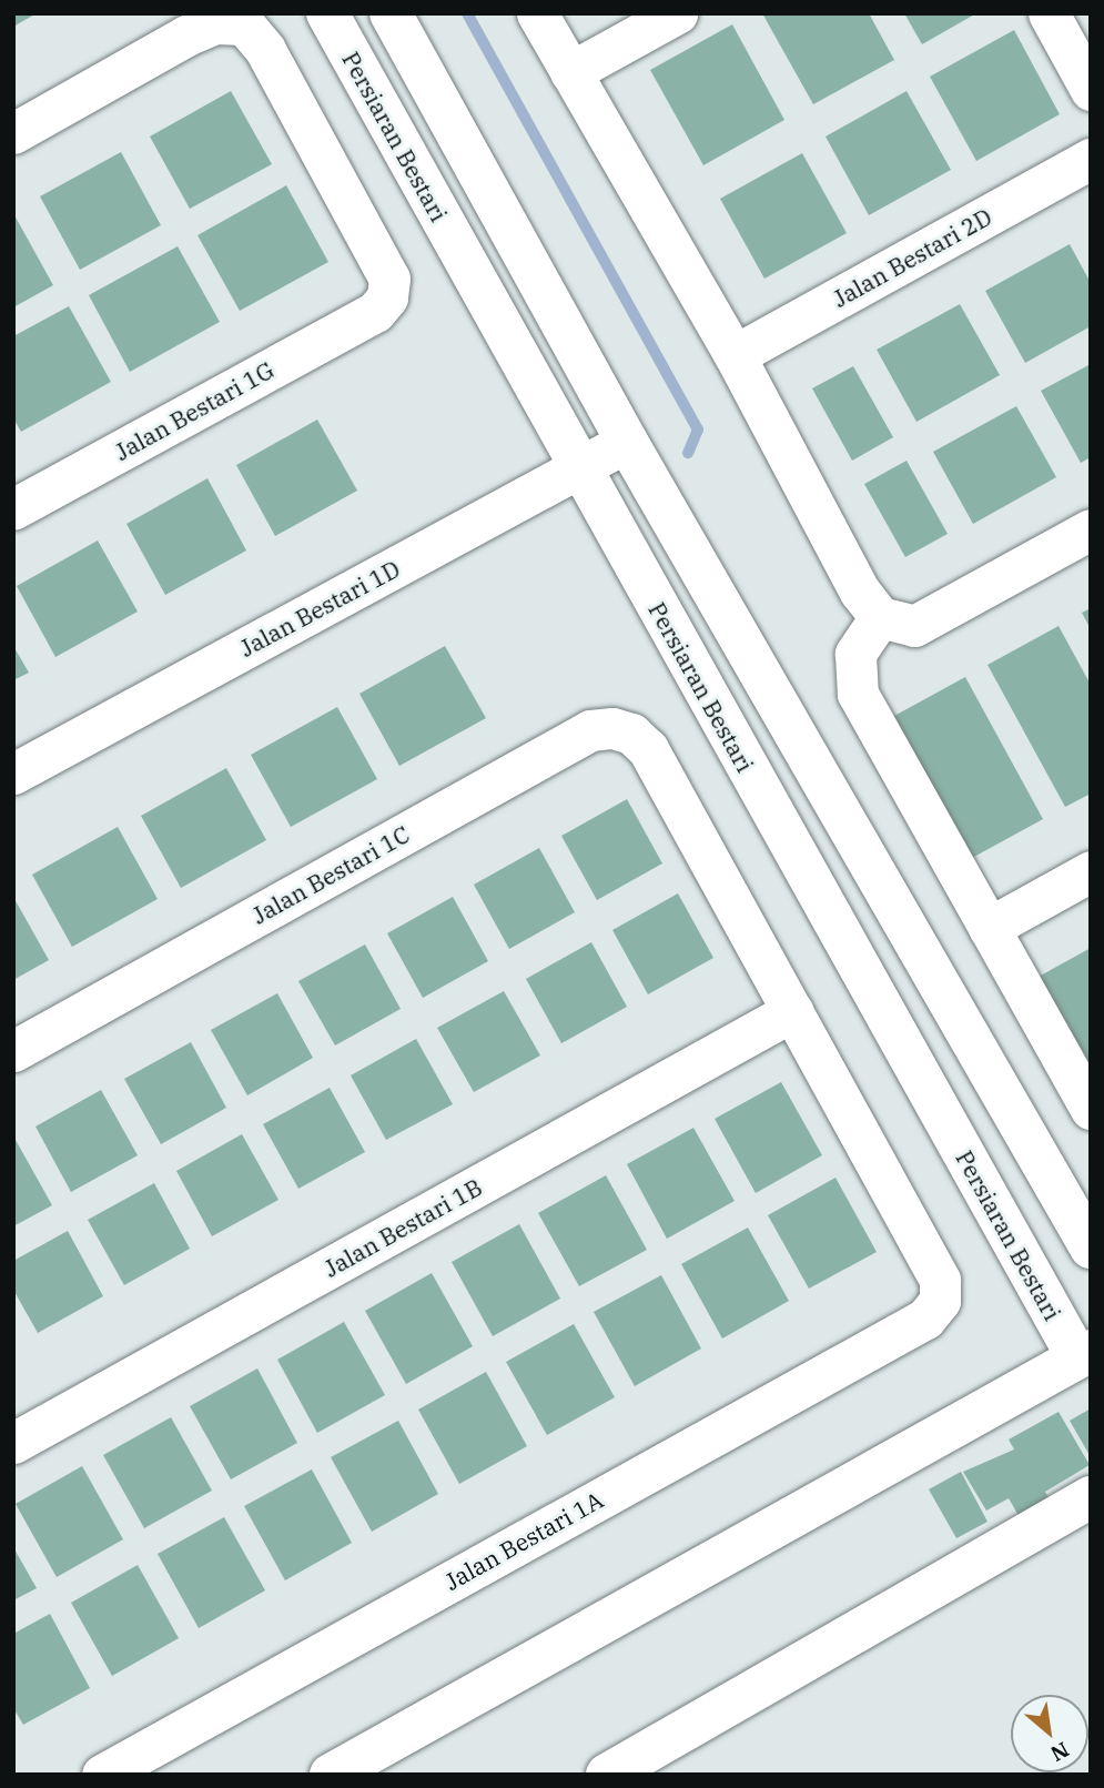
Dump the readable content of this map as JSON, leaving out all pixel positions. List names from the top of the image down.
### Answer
{
  "streets": {
    "street": [
      "Persiaran Bestari",
      "Jalan Bestari 2D",
      "Jalan Bestari 1G",
      "Jalan Bestari 1D",
      "Jalan Bestari 1C",
      "Jalan Bestari 1B",
      "Jalan Bestari 1A"
    ]
  },
  "crossings": [
    ["Persiaran Bestari", "Jalan Bestari 1D"],
    ["Jalan Bestari 1C", "Jalan Bestari 1B"],
    ["Jalan Bestari 1C", "Jalan Bestari 1A"],
    ["Jalan Bestari 1B", "Jalan Bestari 1A"]
  ],
  "north": "bottom right"
}
